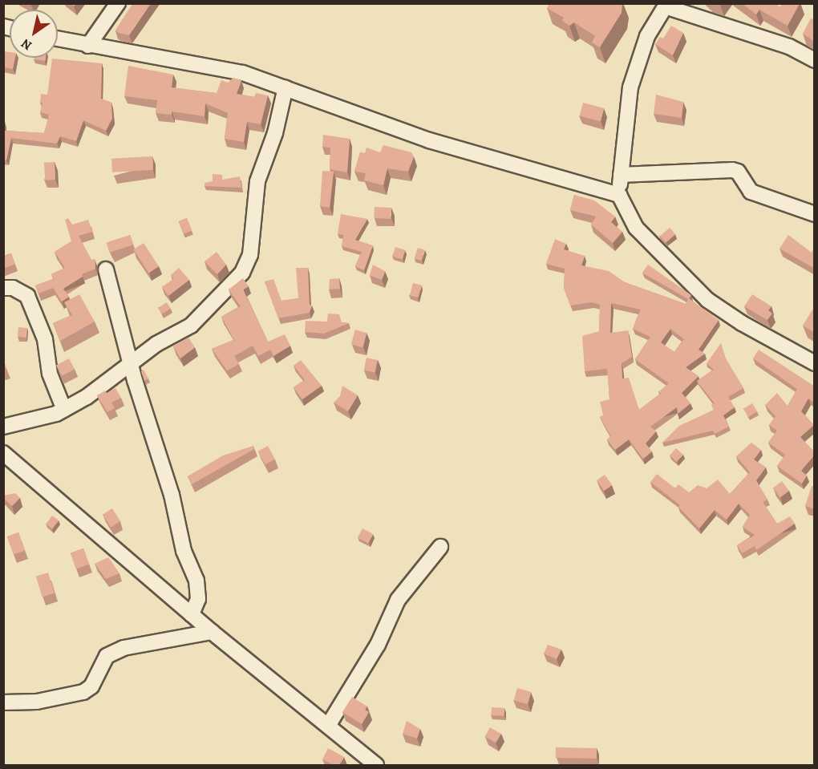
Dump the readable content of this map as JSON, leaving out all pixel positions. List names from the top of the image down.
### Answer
{
  "north": "bottom left"
}
